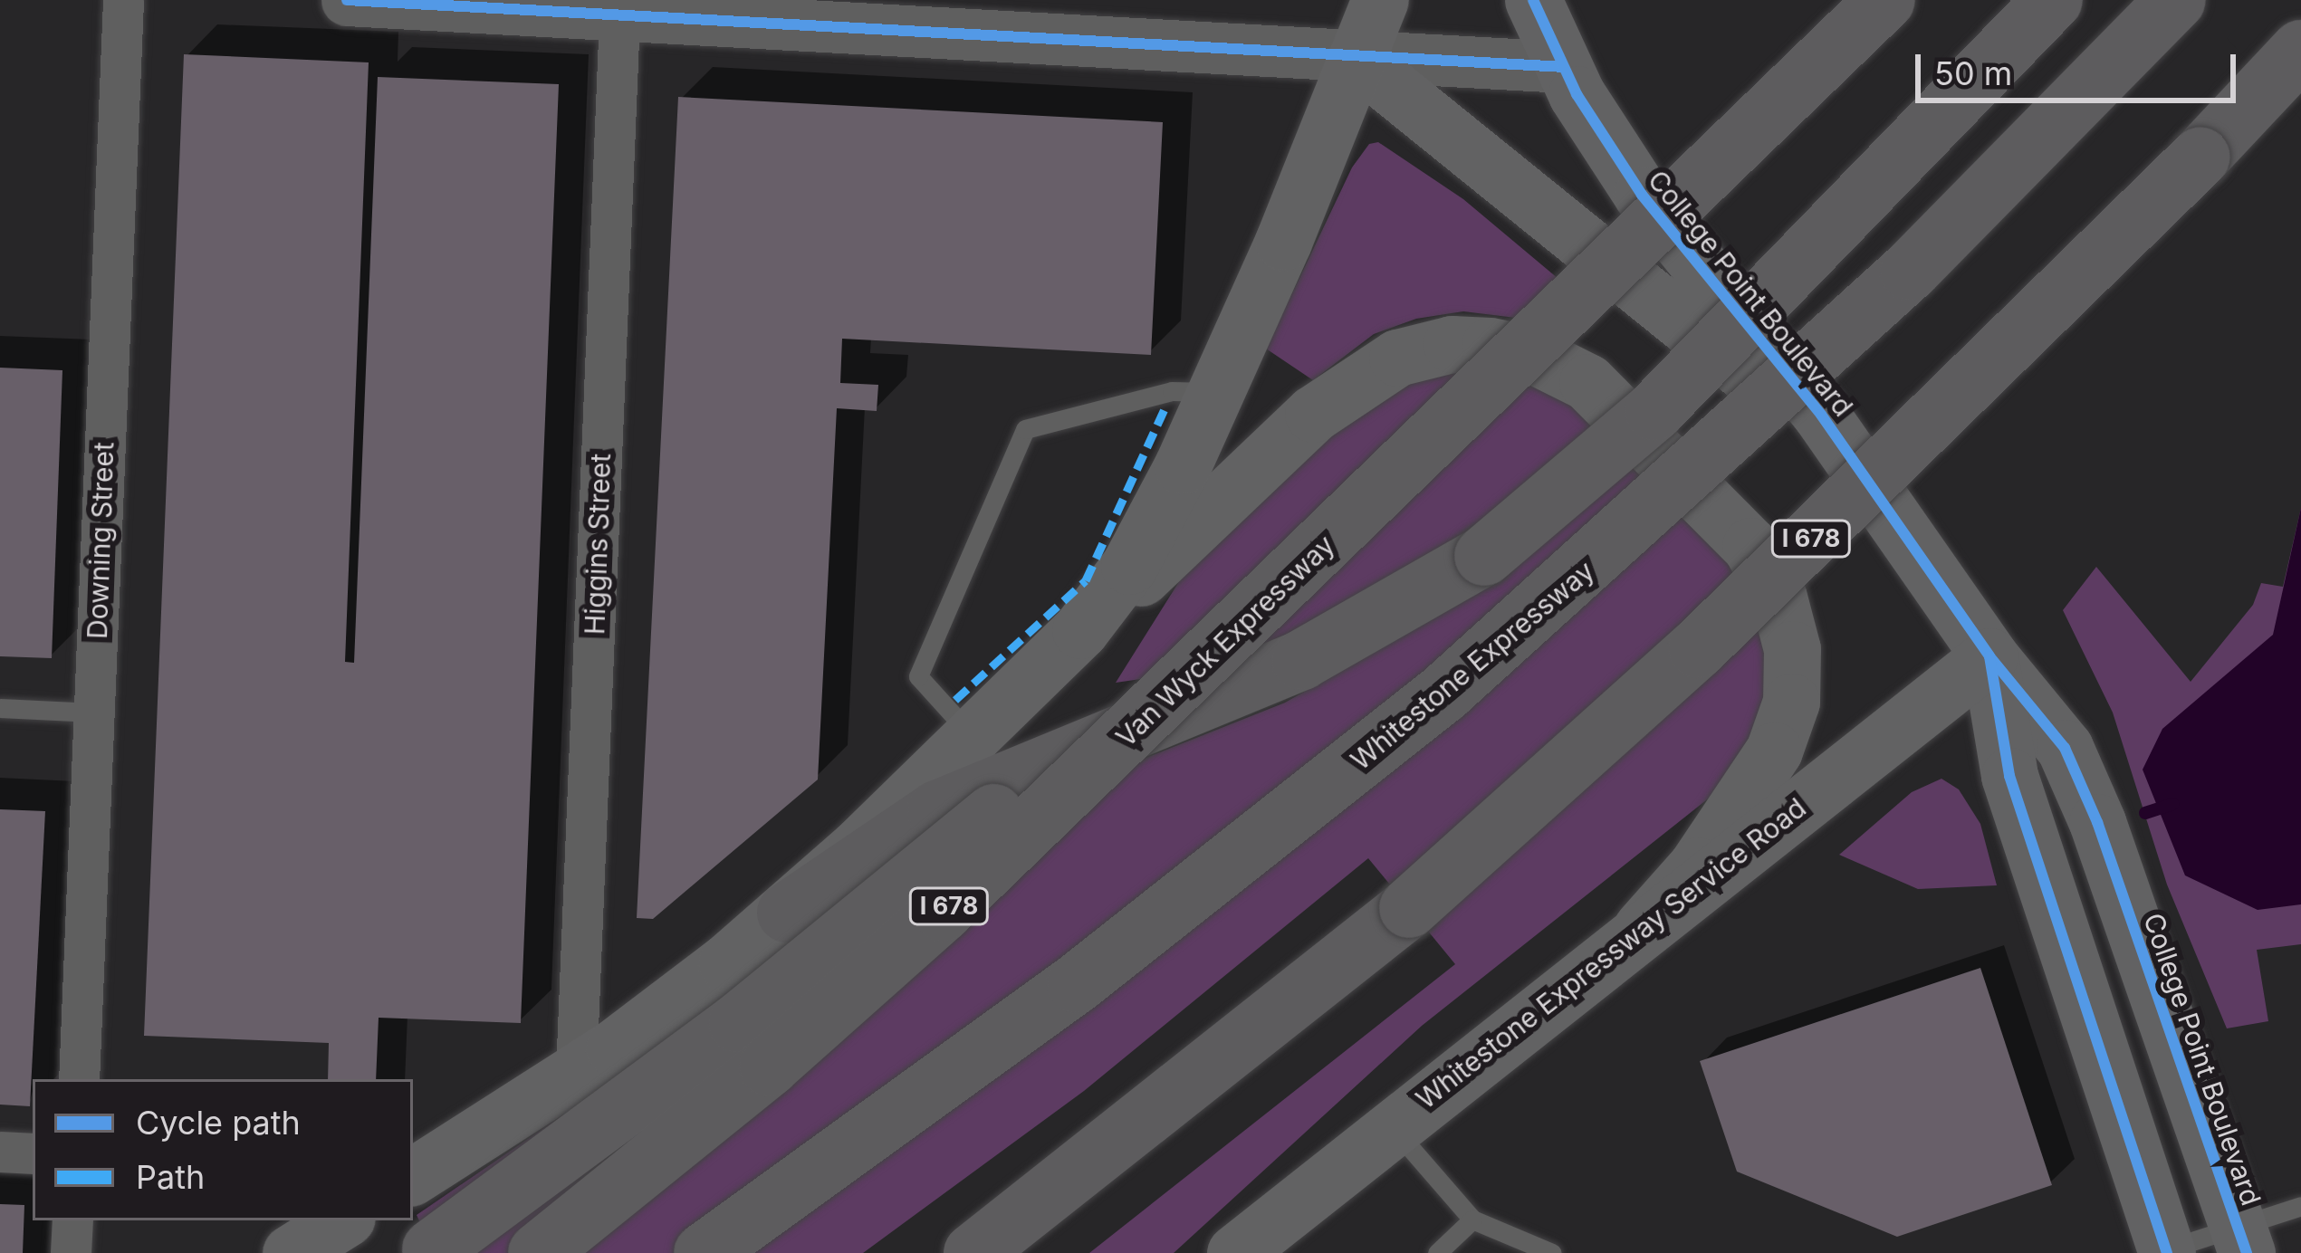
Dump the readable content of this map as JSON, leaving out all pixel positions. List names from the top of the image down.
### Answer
{
  "streets": {
    "highway": ["I 678", "Van Wyck Expressway", "Whitestone Expressway"],
    "main road": ["College Point Boulevard", "Whitestone Expressway Service Road"],
    "street": ["Downing Street", "Higgins Street"]
  },
  "crossings": [
    ["College Point Boulevard", "Whitestone Expressway Service Road"]
  ],
  "legend": ["Cycle path", "Path"],
  "scale_bar": "50 m"
}
